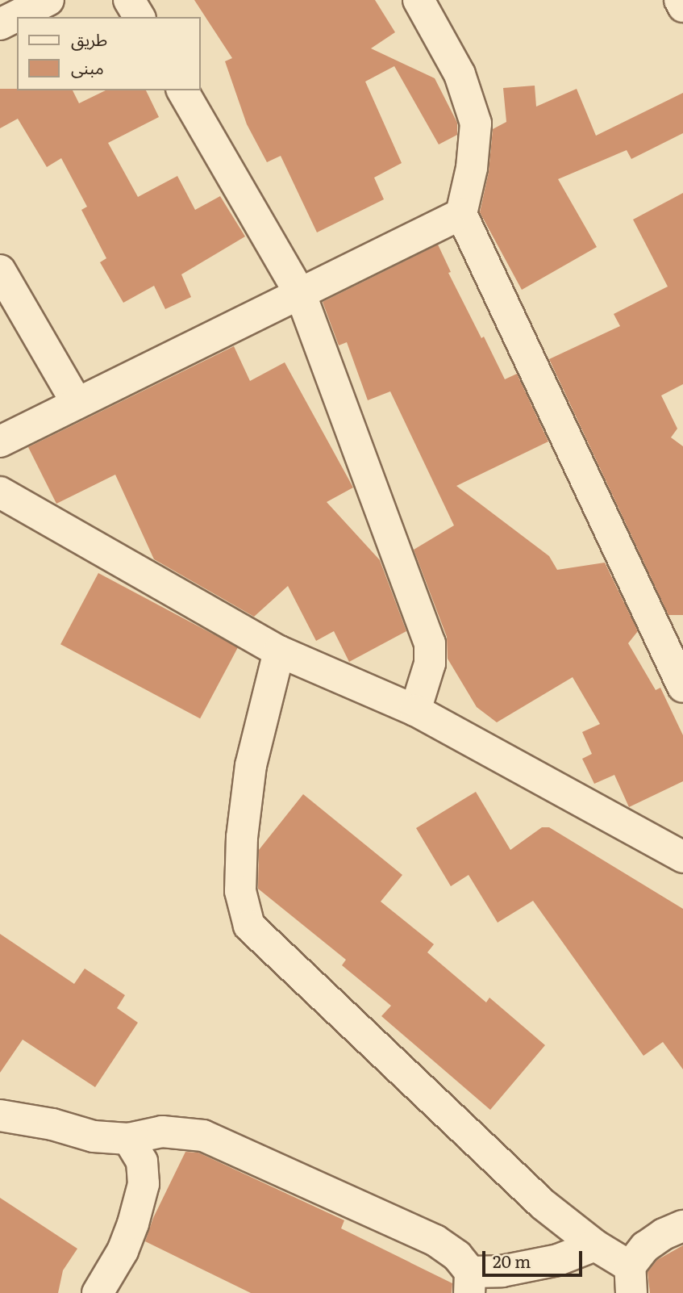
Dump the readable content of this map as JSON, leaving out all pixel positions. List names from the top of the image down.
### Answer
{
  "legend": ["طريق", "مبنى"],
  "scale_bar": "20 m"
}
